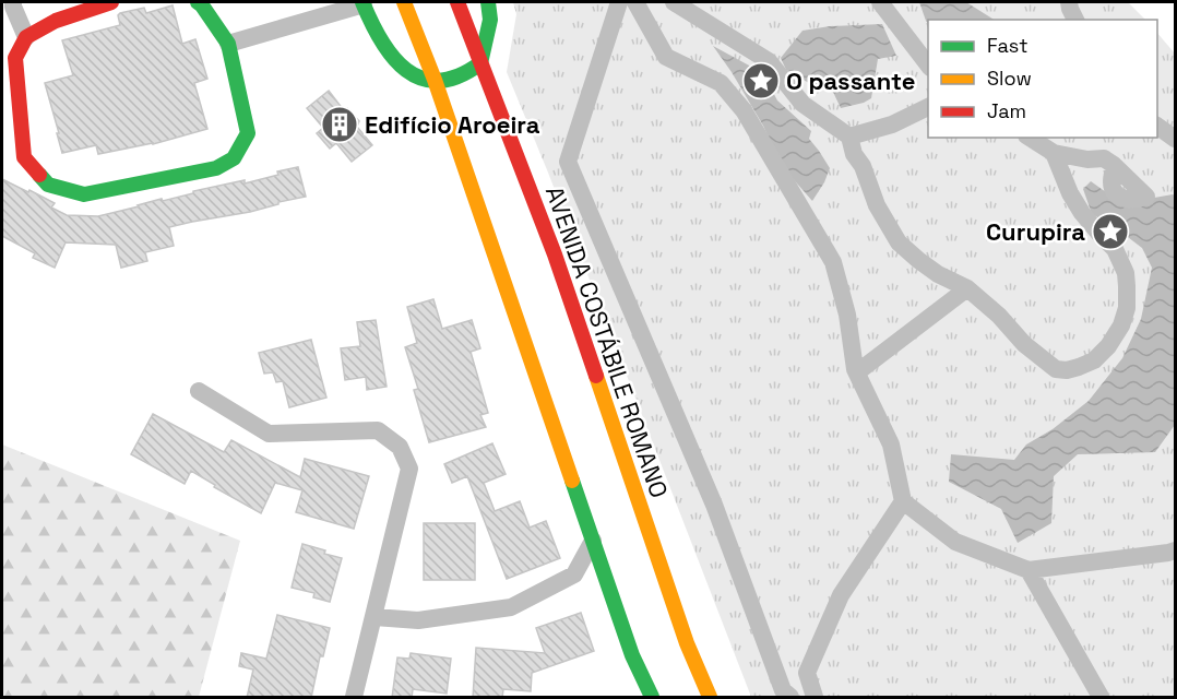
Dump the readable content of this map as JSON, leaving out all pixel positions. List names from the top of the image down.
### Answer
{
  "streets": {
    "main road": ["AVENIDA COSTÁBILE ROMANO"]
  },
  "places": {
    "place": ["O passante", "Curupira"],
    "building": ["Edifício Aroeira"]
  },
  "legend": ["Fast", "Slow", "Jam"]
}
